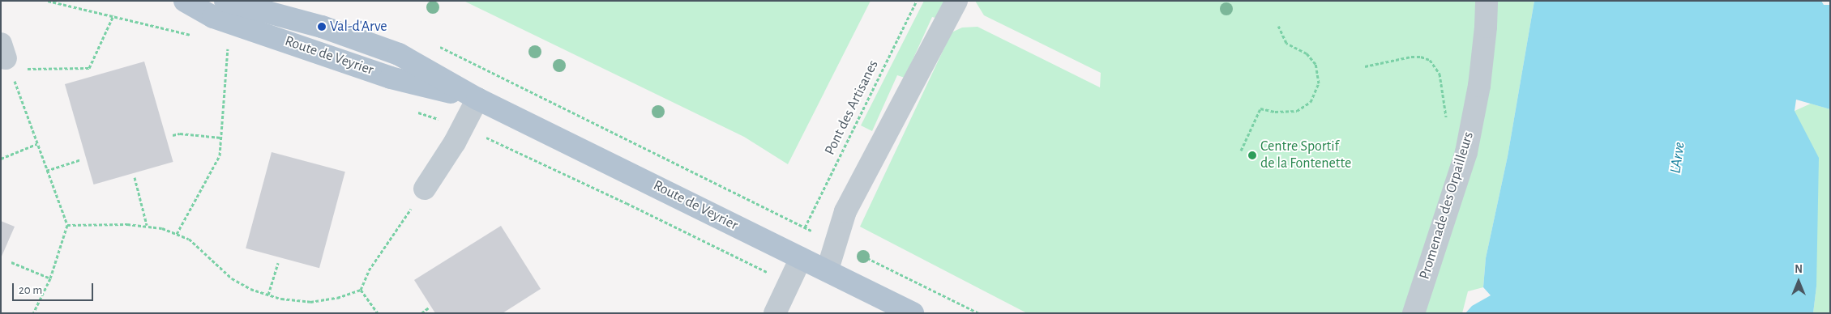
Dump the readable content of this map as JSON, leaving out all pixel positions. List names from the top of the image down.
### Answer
{
  "streets": {
    "main road": ["Route de Veyrier"],
    "street": ["Promenade des Orpailleurs"],
    "path": ["Pont des Artisanes"]
  },
  "water": ["L'Arve"],
  "places": ["Val-d'Arve", "Centre Sportif de la Fontenette"],
  "scale_bar": "20 m",
  "north": "top"
}
